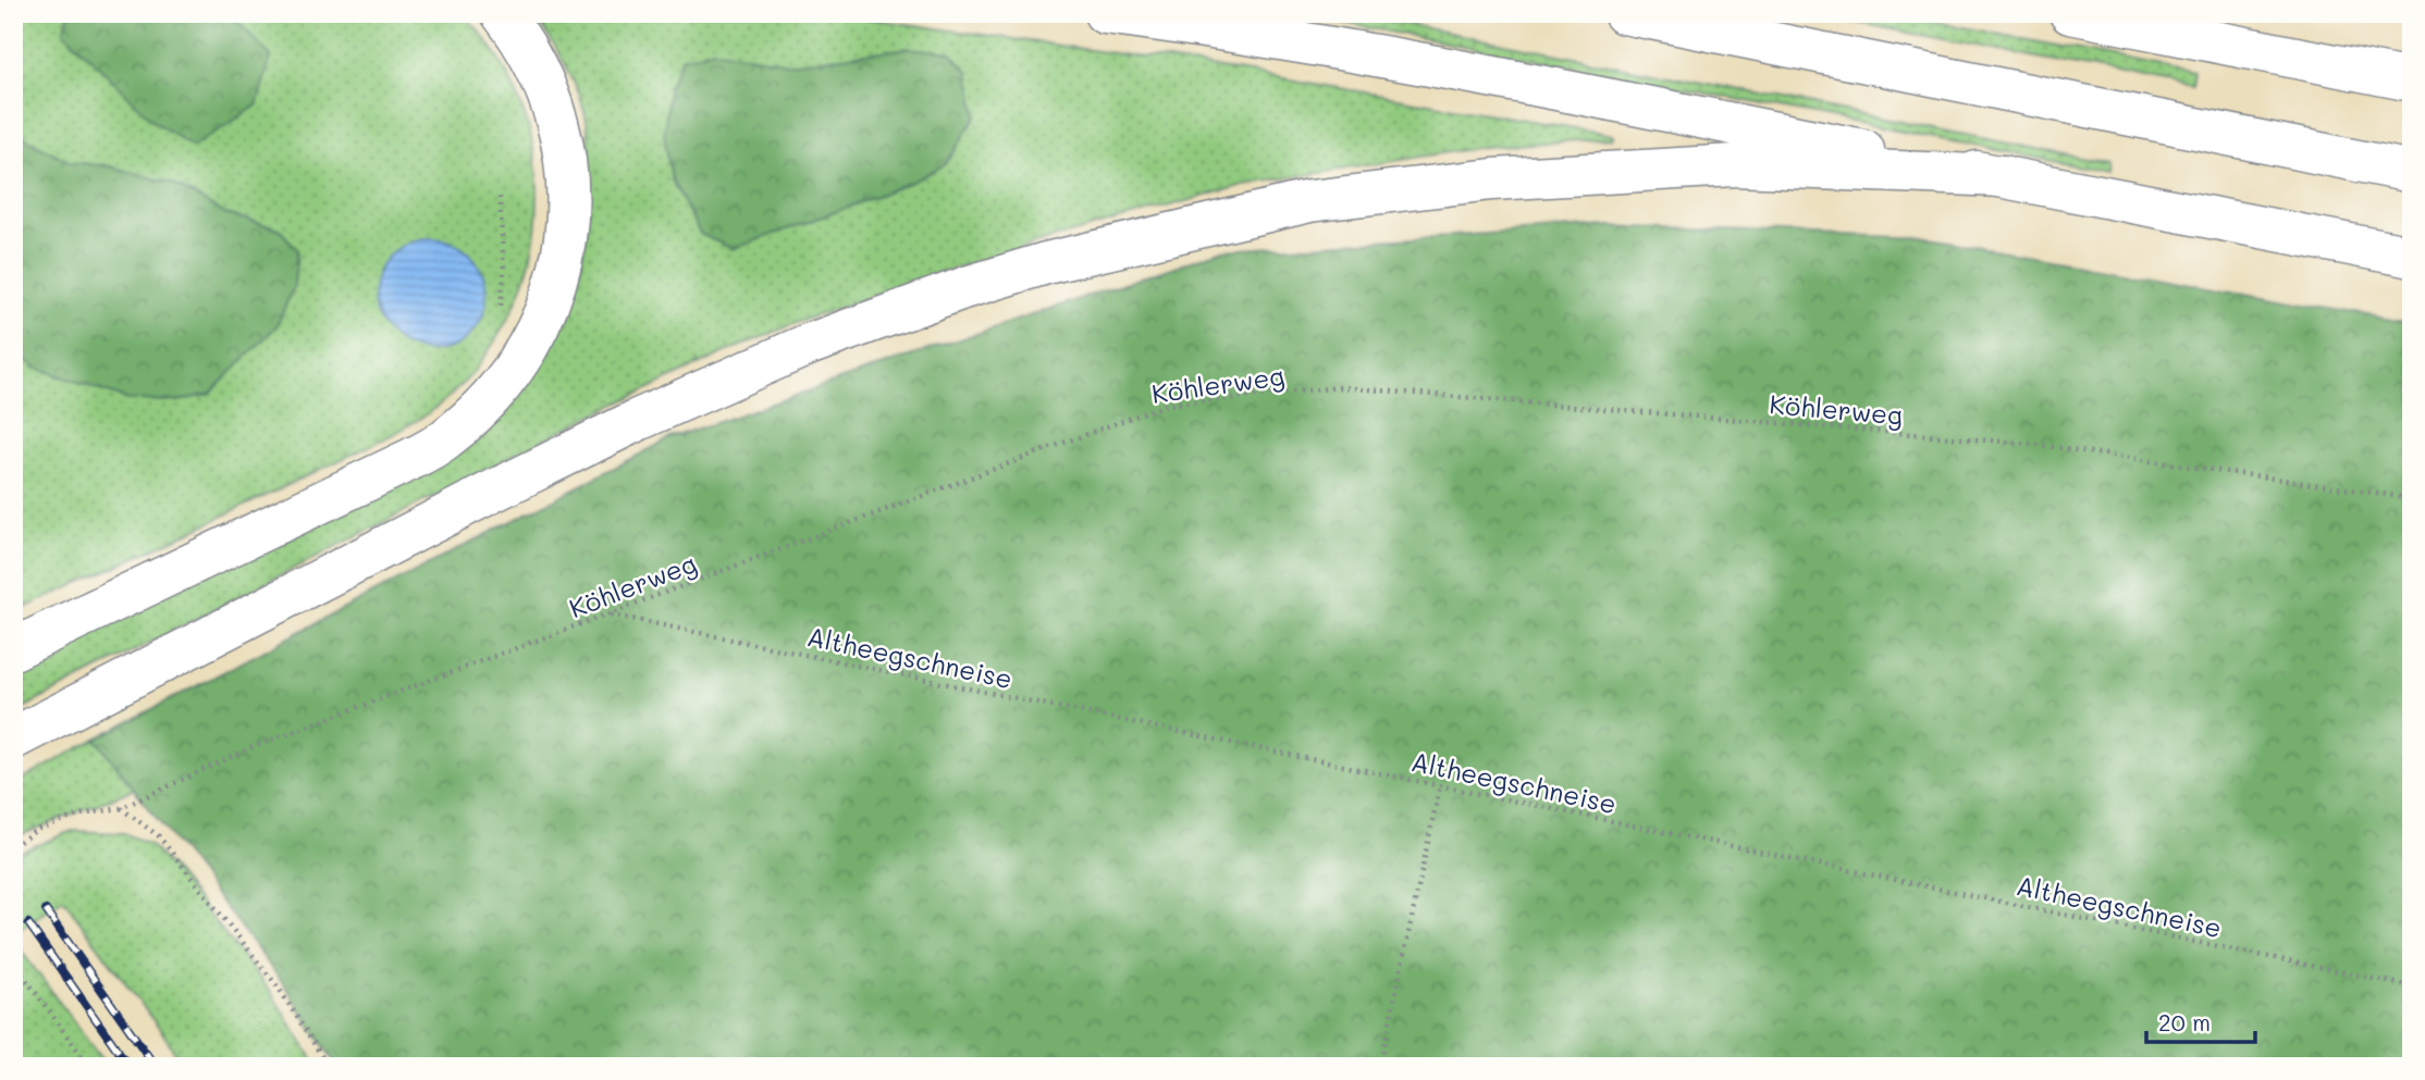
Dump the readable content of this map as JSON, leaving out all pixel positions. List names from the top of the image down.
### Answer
{
  "streets": {
    "path": ["Köhlerweg", "Altheegschneise"]
  },
  "crossings": [
    ["Köhlerweg", "Altheegschneise"]
  ],
  "scale_bar": "20 m"
}
